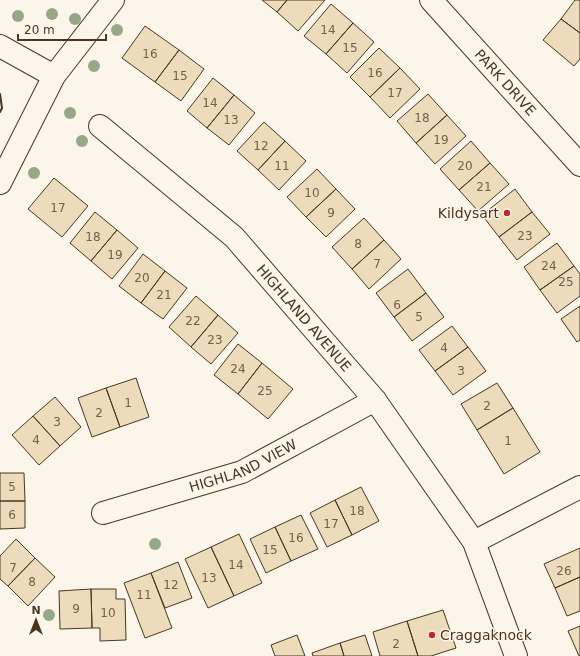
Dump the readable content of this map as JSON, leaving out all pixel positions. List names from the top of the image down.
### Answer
{
  "streets": {
    "street": ["PARK DRIVE", "HIGHLAND AVENUE", "HIGHLAND VIEW"]
  },
  "crossings": [
    ["HIGHLAND AVENUE", "HIGHLAND VIEW"]
  ],
  "places": ["Kildysart", "Craggaknock"],
  "house_numbers": [
    "14",
    "15",
    "16",
    "16",
    "15",
    "17",
    "14",
    "18",
    "13",
    "19",
    "12",
    "11",
    "20",
    "21",
    "10",
    "17",
    "9",
    "23",
    "18",
    "8",
    "19",
    "7",
    "24",
    "20",
    "25",
    "21",
    "6",
    "5",
    "22",
    "23",
    "4",
    "24",
    "3",
    "25",
    "1",
    "2",
    "2",
    "3",
    "4",
    "1",
    "5",
    "18",
    "6",
    "17",
    "16",
    "15",
    "14",
    "7",
    "26",
    "13",
    "8",
    "12",
    "11",
    "9",
    "10",
    "2"
  ],
  "scale_bar": "20 m",
  "north": "top"
}
